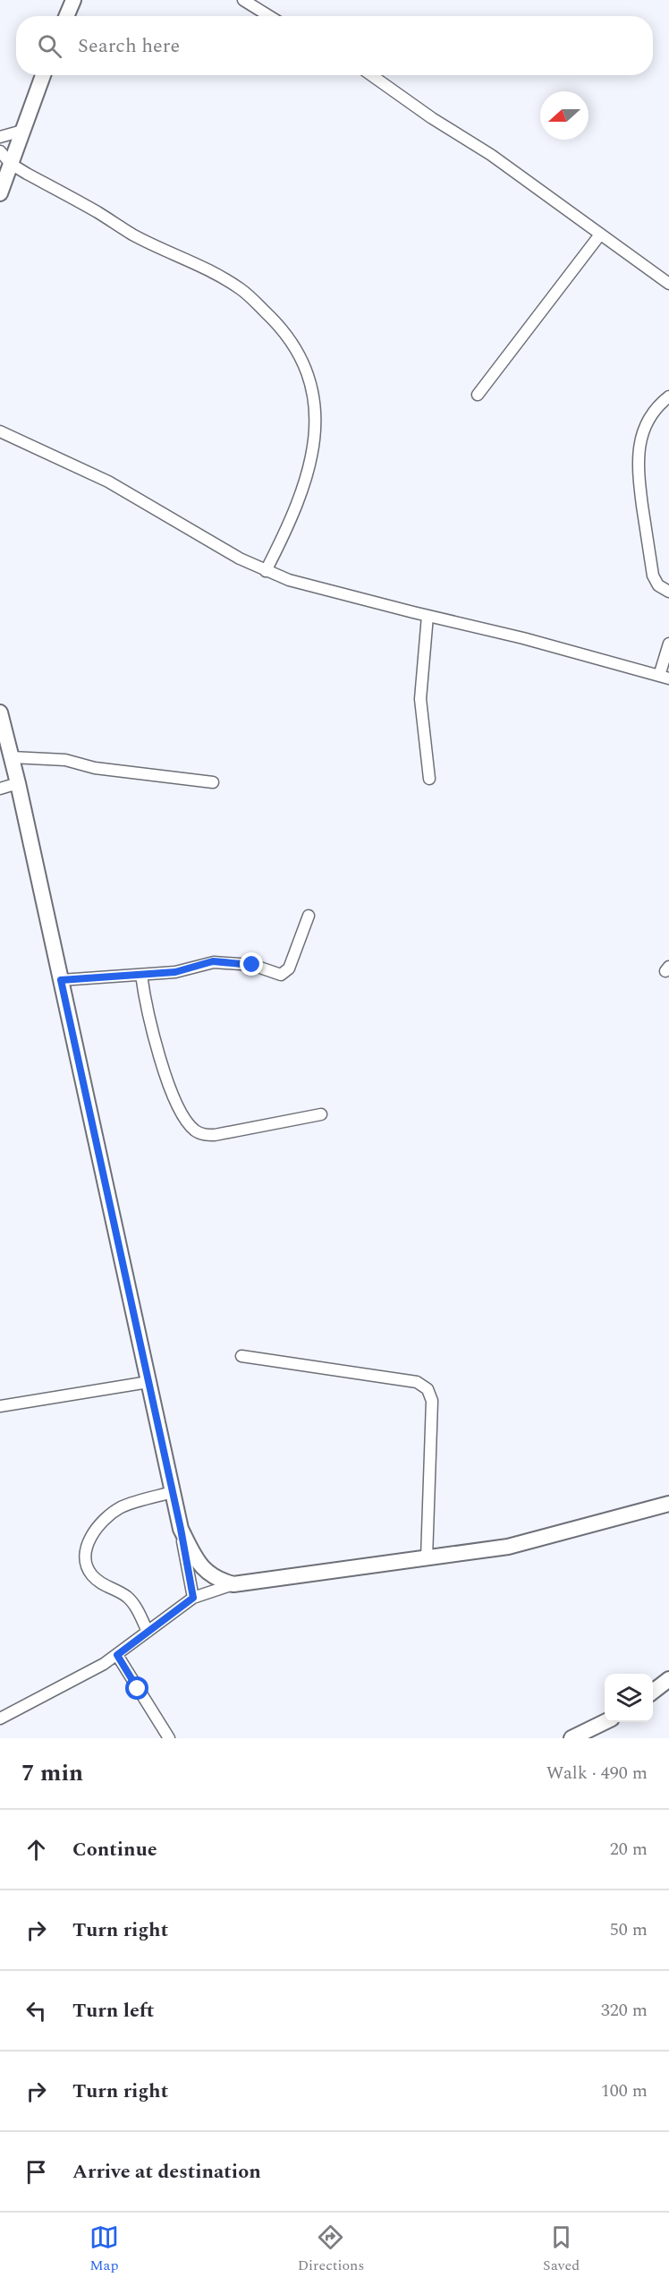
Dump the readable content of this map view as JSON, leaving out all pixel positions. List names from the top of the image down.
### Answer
{
  "north": "left",
  "page": {
    "search": "Search here",
    "heading": ["7 min", "Walk · 490 m"],
    "list": [
      ["Continue", "20 m"],
      ["Turn right", "50 m"],
      ["Turn left", "320 m"],
      ["Turn right", "100 m"],
      "Arrive at destination"
    ],
    "nav": ["Map", "Directions", "Saved"]
  }
}
